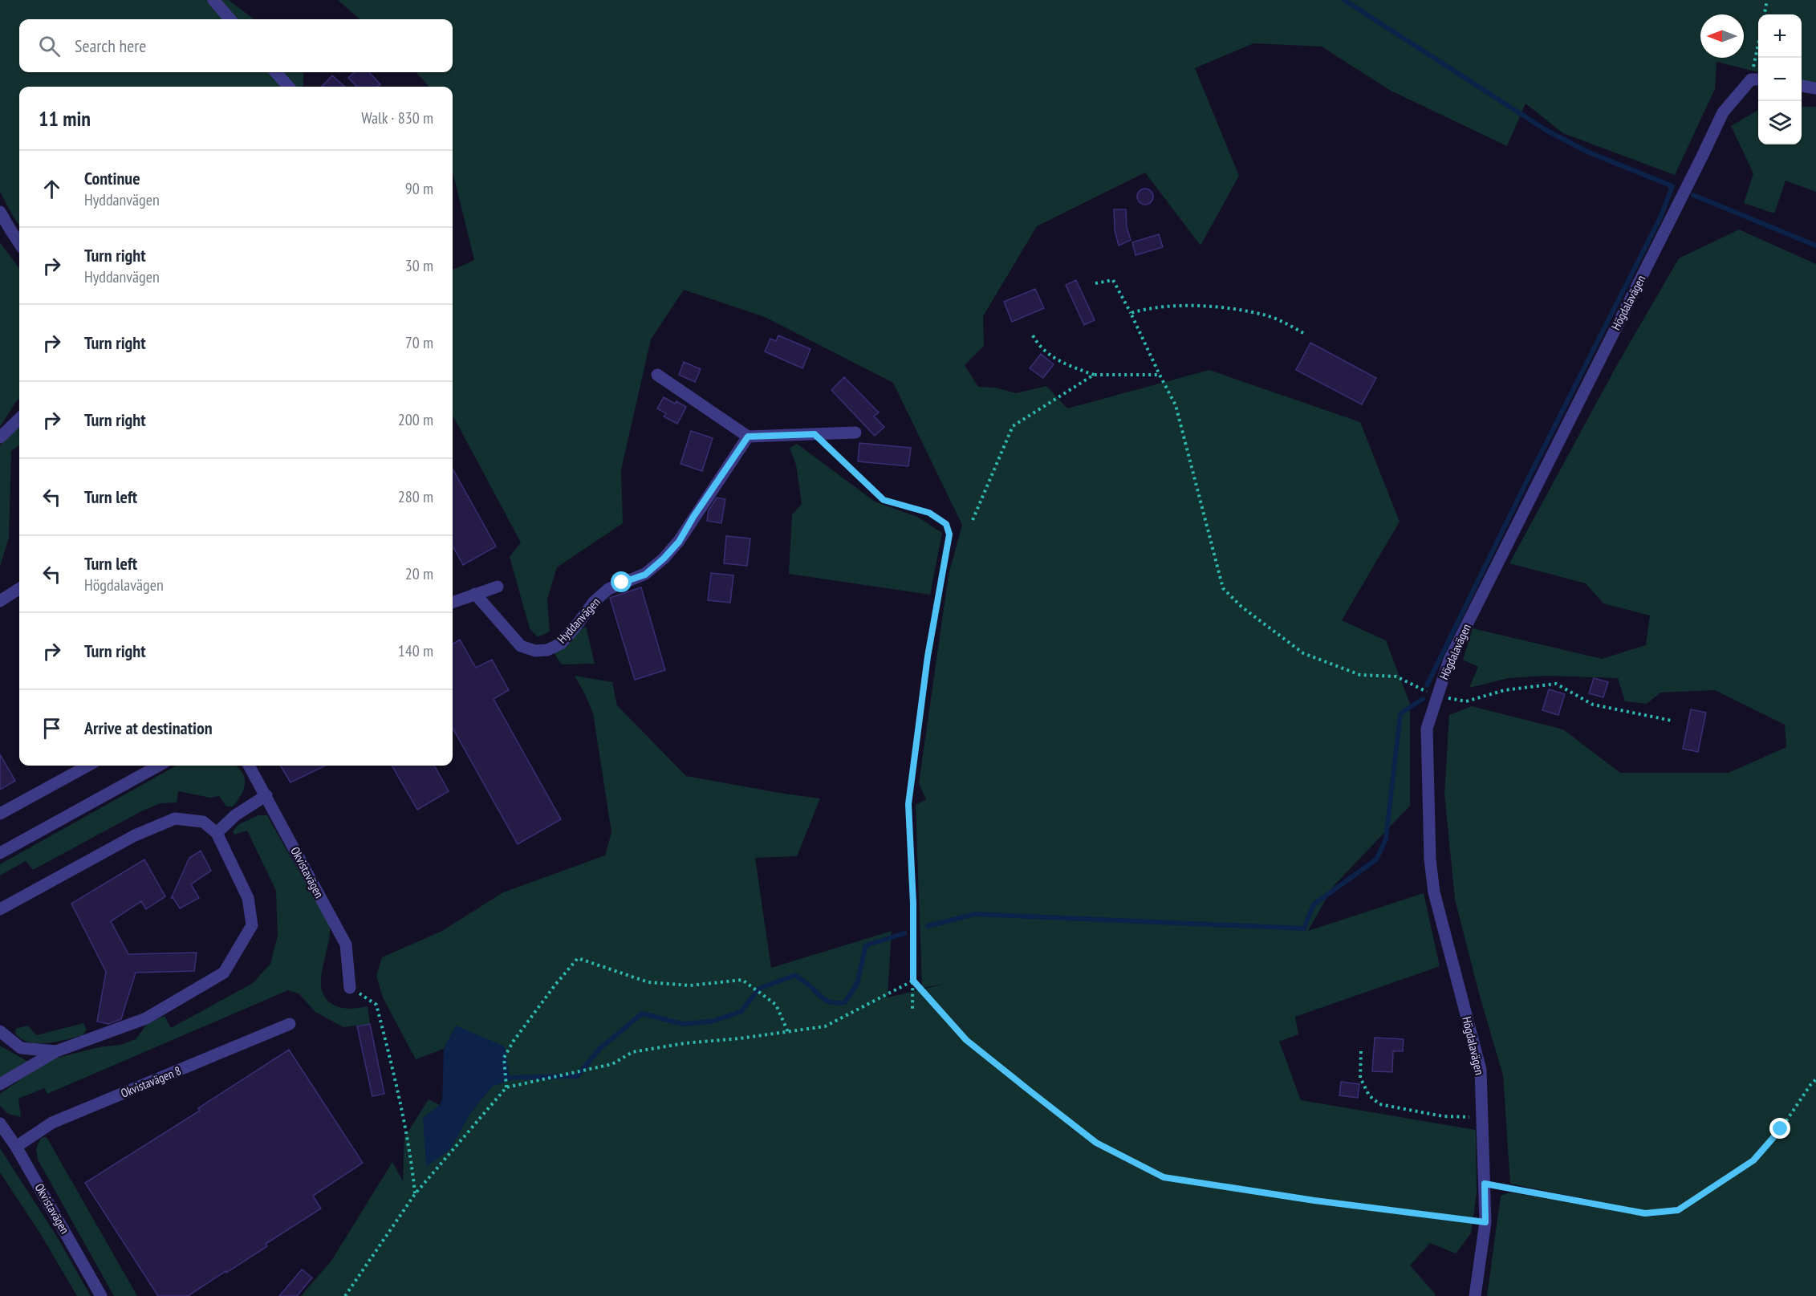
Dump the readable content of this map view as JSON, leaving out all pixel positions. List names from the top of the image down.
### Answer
{
  "streets": {
    "street": [
      "Högdalavägen",
      "Hyddanvägen",
      "Okvistavägen",
      "Okvistavägen 8"
    ]
  },
  "crossings": [
    ["Okvistavägen", "Okvistavägen 8"]
  ],
  "north": "left",
  "page": {
    "map_buttons": ["+", "−"],
    "search": "Search here",
    "heading": ["11 min", "Walk · 830 m"],
    "list": [
      ["Continue", "Hyddanvägen", "90 m"],
      ["Turn right", "Hyddanvägen", "30 m"],
      ["Turn right", "70 m"],
      ["Turn right", "200 m"],
      ["Turn left", "280 m"],
      ["Turn left", "Högdalavägen", "20 m"],
      ["Turn right", "140 m"],
      "Arrive at destination"
    ]
  }
}
